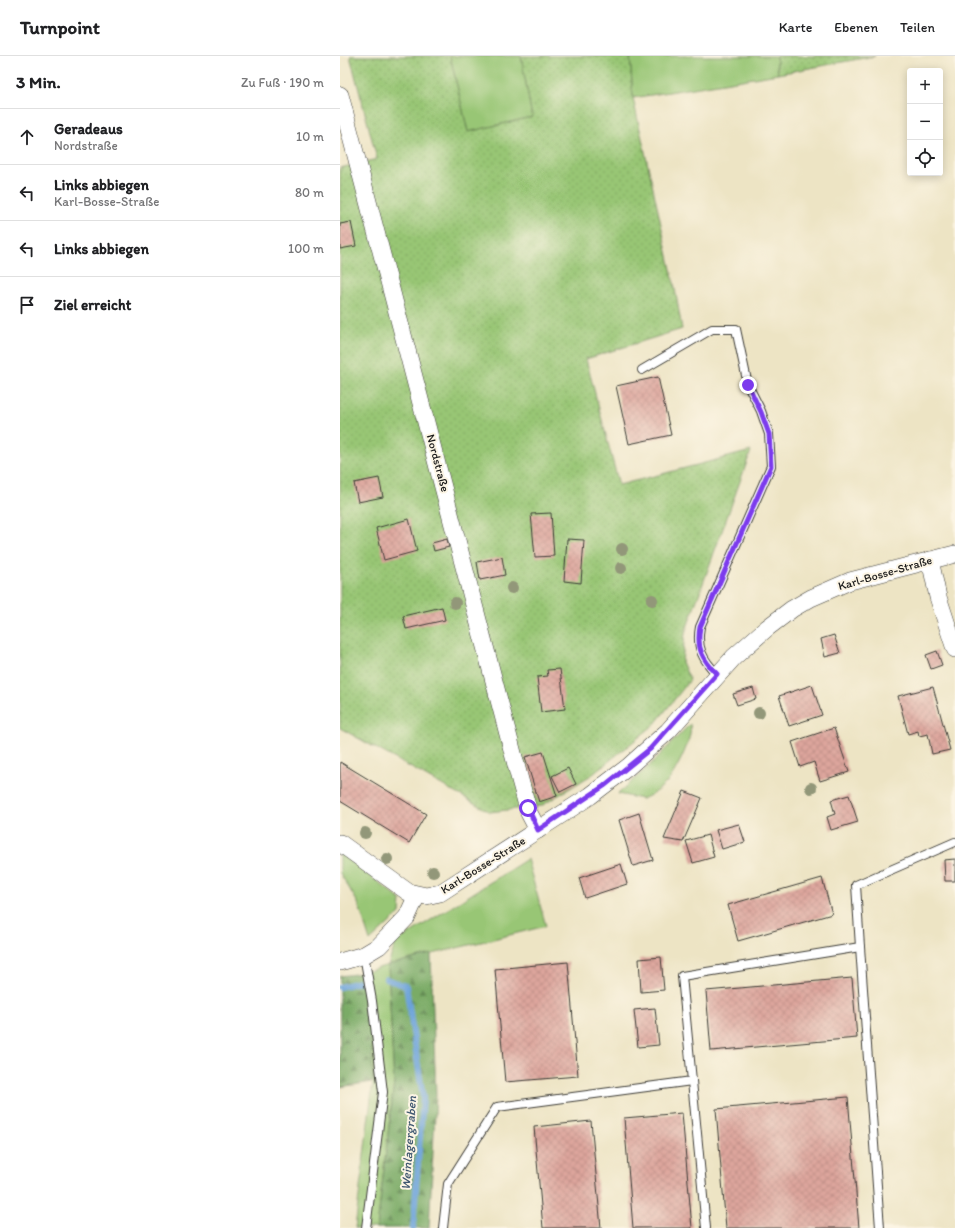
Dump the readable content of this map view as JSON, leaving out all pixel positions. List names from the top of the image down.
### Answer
{
  "streets": {
    "street": ["Nordstraße", "Karl-Bosse-Straße"]
  },
  "crossings": [
    ["Nordstraße", "Karl-Bosse-Straße"]
  ],
  "water": ["Weinlagergraben"],
  "page": {
    "header": "Turnpoint",
    "nav": ["Karte", "Ebenen", "Teilen"],
    "heading": ["3 Min.", "Zu Fuß · 190 m"],
    "map_buttons": ["+", "−"],
    "list": [
      ["Geradeaus", "Nordstraße", "10 m"],
      ["Links abbiegen", "Karl-Bosse-Straße", "80 m"],
      ["Links abbiegen", "100 m"],
      "Ziel erreicht"
    ]
  }
}
